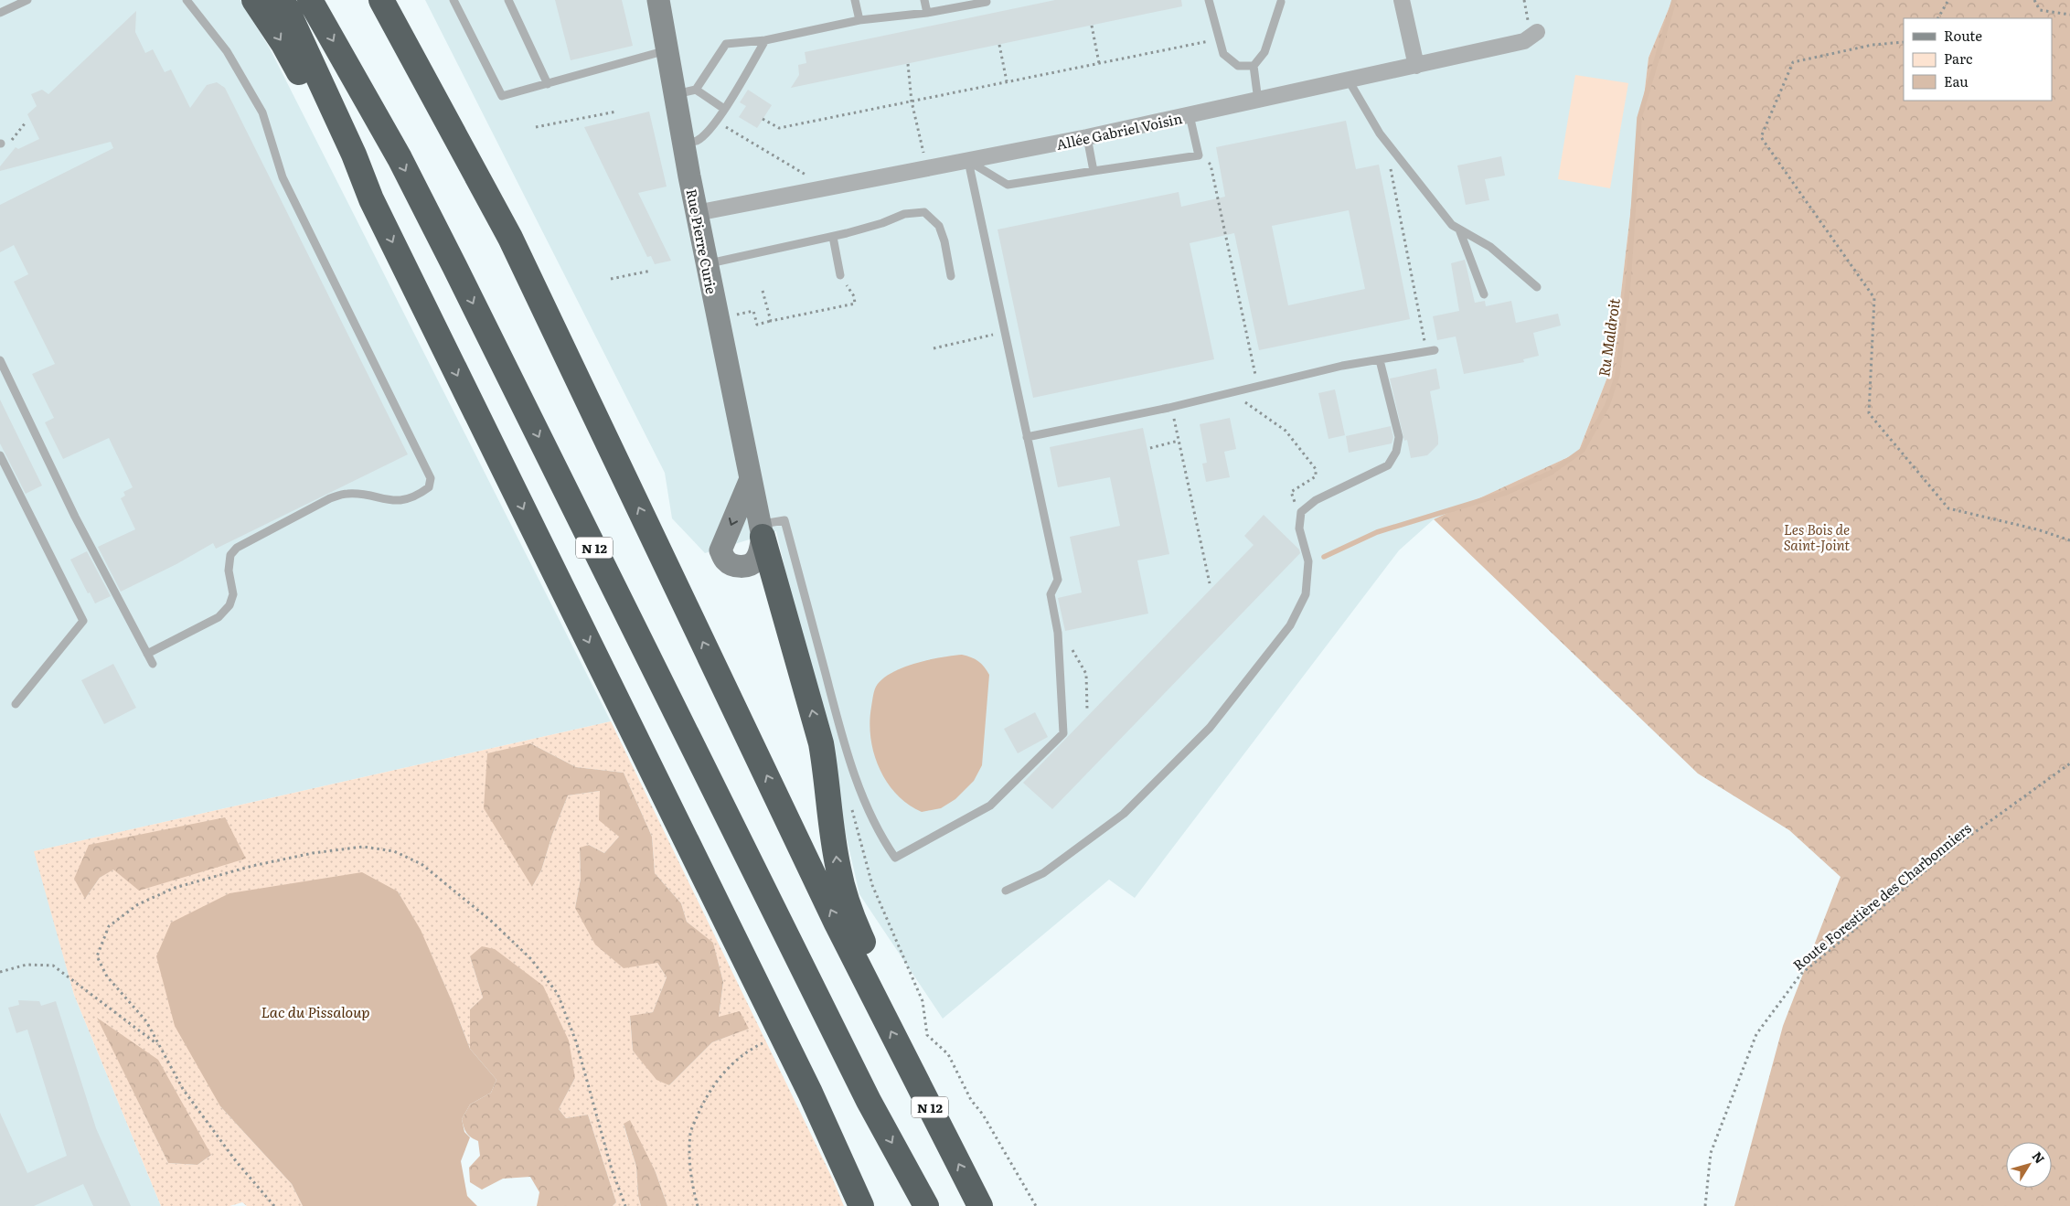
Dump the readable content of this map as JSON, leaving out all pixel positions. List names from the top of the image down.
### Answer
{
  "streets": {
    "highway": ["N 12"],
    "street": ["Allée Gabriel Voisin", "Rue Pierre Curie"],
    "path": ["Route Forestière des Charbonniers"]
  },
  "crossings": [
    ["Allée Gabriel Voisin", "Rue Pierre Curie"]
  ],
  "water": ["Ru Maldroit", "Lac du Pissaloup"],
  "parks": ["Les Bois de Saint-Joint"],
  "legend": ["Route", "Parc", "Eau"],
  "north": "top right"
}
